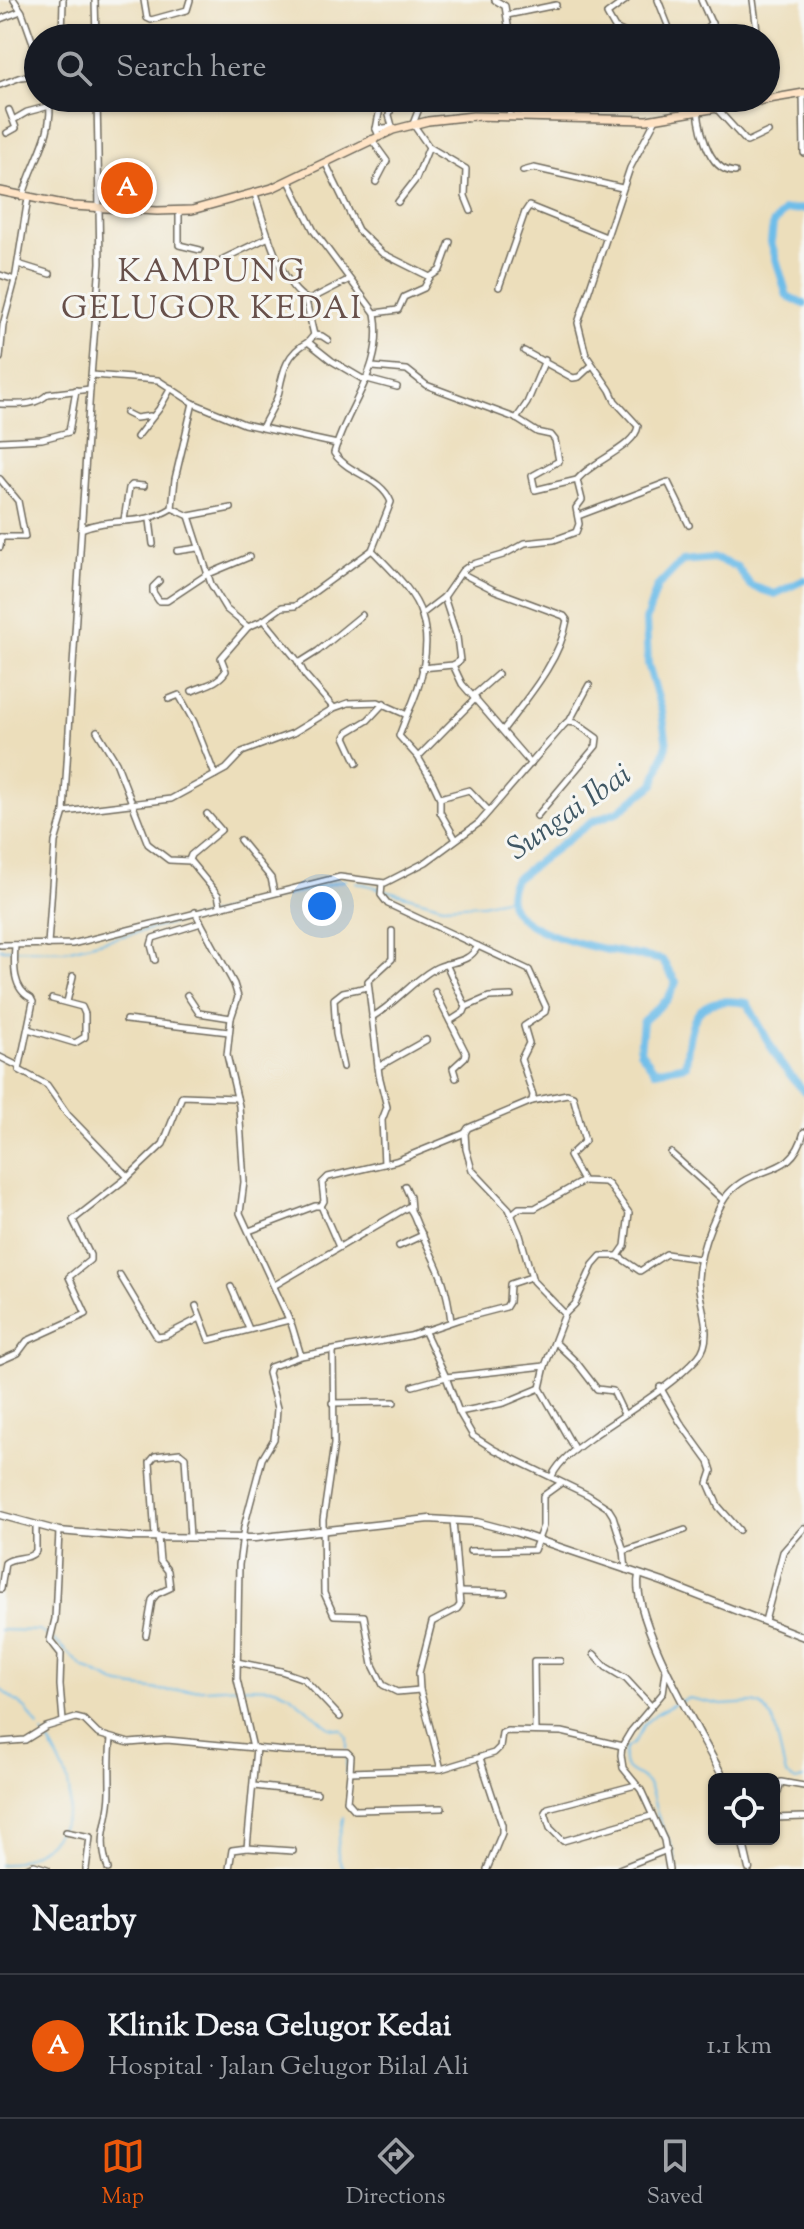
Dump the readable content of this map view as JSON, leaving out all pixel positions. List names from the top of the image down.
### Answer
{
  "districts": ["KAMPUNG GELUGOR KEDAI"],
  "water": ["Sungai Ibai"],
  "page": {
    "search": "Search here",
    "pins": "A",
    "heading": "Nearby",
    "list": [
      {
        "mark": "A",
        "name": "Klinik Desa Gelugor Kedai",
        "note": "Hospital · Jalan Gelugor Bilal Ali",
        "value": "1.1 km"
      }
    ],
    "nav": ["Map", "Directions", "Saved"]
  }
}
